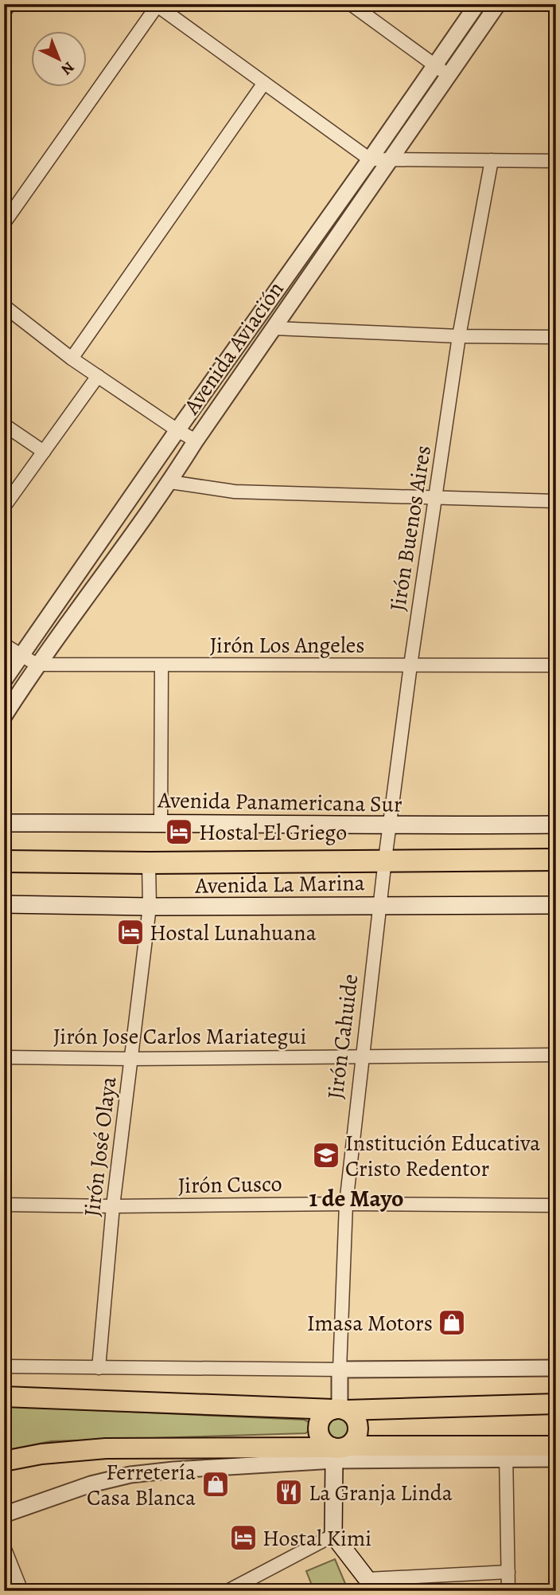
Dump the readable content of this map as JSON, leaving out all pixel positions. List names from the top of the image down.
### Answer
{
  "streets": {
    "main road": ["Avenida Panamericana Sur", "Avenida La Marina"],
    "street": [
      "Avenida Aviación",
      "Jirón Buenos Aires",
      "Jirón Los Angeles",
      "Jirón Jose Carlos Mariategui",
      "Jirón Cahuide",
      "Jirón José Olaya",
      "Jirón Cusco"
    ]
  },
  "crossings": [
    ["Avenida Aviación", "Jirón Los Angeles"],
    ["Jirón Buenos Aires", "Jirón Los Angeles"],
    ["Jirón Buenos Aires", "Avenida Panamericana Sur"],
    ["Jirón Buenos Aires", "Avenida La Marina"],
    ["Jirón Buenos Aires", "Jirón Cahuide"],
    ["Avenida La Marina", "Jirón Cahuide"],
    ["Avenida La Marina", "Jirón José Olaya"],
    ["Jirón Jose Carlos Mariategui", "Jirón Cahuide"],
    ["Jirón Jose Carlos Mariategui", "Jirón José Olaya"],
    ["Jirón Cahuide", "Jirón Cusco"],
    ["Jirón José Olaya", "Jirón Cusco"]
  ],
  "districts": ["1 de Mayo"],
  "places": {
    "hotel": ["Hostal El Griego", "Hostal Lunahuana", "Hostal Kimi"],
    "school or university": ["Institución Educativa Cristo Redentor"],
    "shop": ["Imasa Motors", "Ferretería Casa Blanca"],
    "restaurant": ["La Granja Linda"]
  },
  "north": "bottom right"
}
